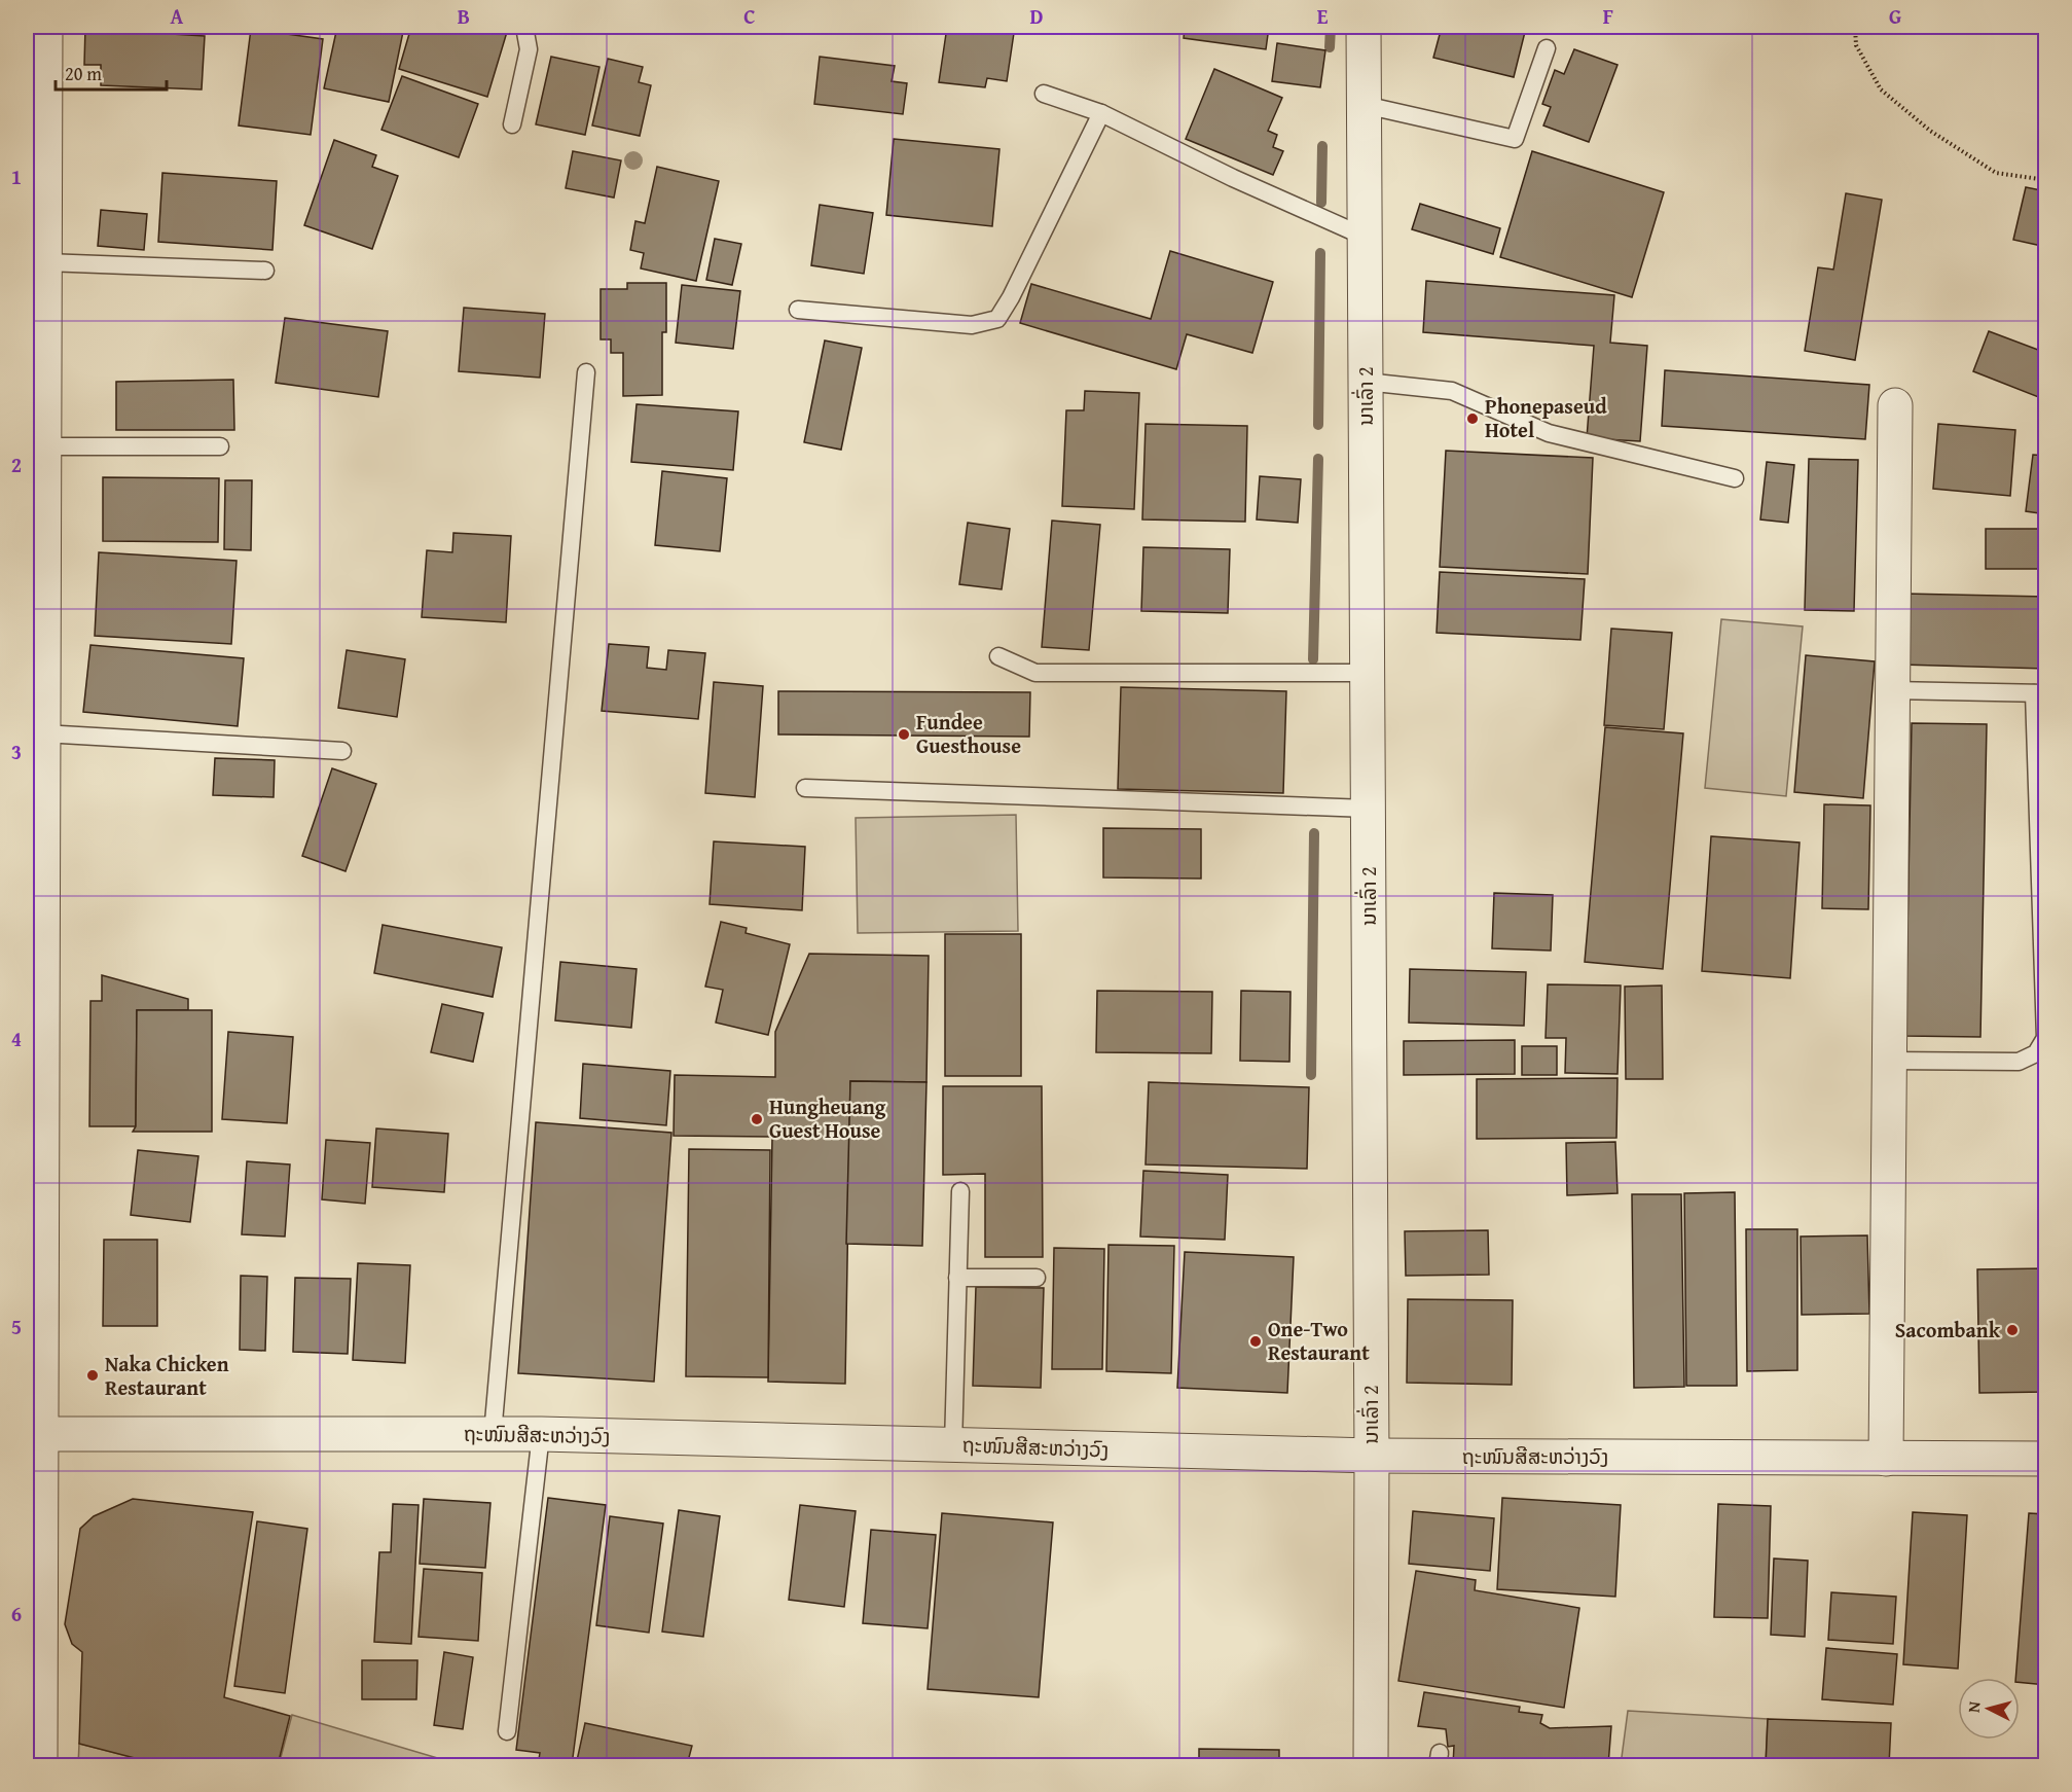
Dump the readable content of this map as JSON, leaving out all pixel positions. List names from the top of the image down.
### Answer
{
  "streets": {
    "street": ["ນາເລົ່າ 2", "ຖະໜົນສີສະຫວ່າງວົງ"]
  },
  "crossings": [
    ["ນາເລົ່າ 2", "ຖະໜົນສີສະຫວ່າງວົງ"]
  ],
  "places": [
    "Phonepaseud Hotel",
    "Fundee Guesthouse",
    "Hungheuang Guest House",
    "Sacombank",
    "One-Two Restaurant",
    "Naka Chicken Restaurant"
  ],
  "scale_bar": "20 m",
  "north": "left",
  "grid": {
    "columns": [
      "A",
      "B",
      "C",
      "D",
      "E",
      "F",
      "G"
    ],
    "rows": [
      "1",
      "2",
      "3",
      "4",
      "5",
      "6"
    ]
  }
}
